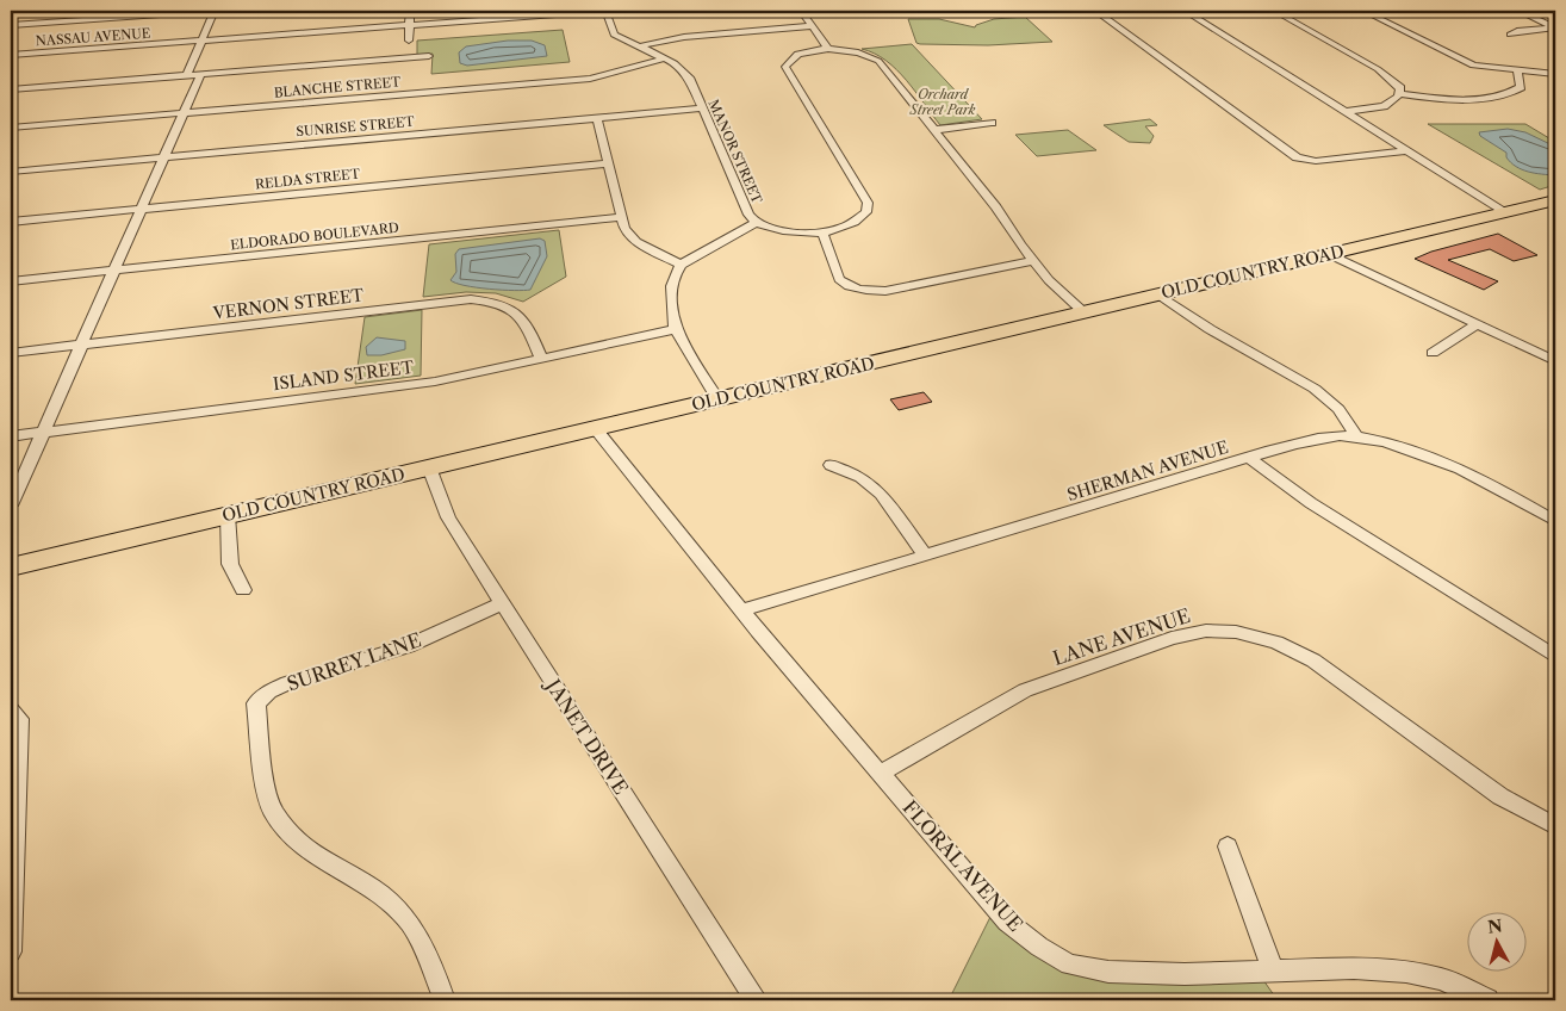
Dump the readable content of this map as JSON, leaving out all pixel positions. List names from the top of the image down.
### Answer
{
  "streets": {
    "main road": ["OLD COUNTRY ROAD"],
    "street": [
      "NASSAU AVENUE",
      "BLANCHE STREET",
      "SUNRISE STREET",
      "MANOR STREET",
      "RELDA STREET",
      "ELDORADO BOULEVARD",
      "VERNON STREET",
      "ISLAND STREET",
      "SHERMAN AVENUE",
      "LANE AVENUE",
      "SURREY LANE",
      "JANET DRIVE",
      "FLORAL AVENUE"
    ]
  },
  "crossings": [
    ["NASSAU AVENUE", "MANOR STREET"],
    ["BLANCHE STREET", "MANOR STREET"],
    ["SUNRISE STREET", "MANOR STREET"],
    ["OLD COUNTRY ROAD", "JANET DRIVE"],
    ["OLD COUNTRY ROAD", "FLORAL AVENUE"],
    ["VERNON STREET", "ISLAND STREET"],
    ["SHERMAN AVENUE", "FLORAL AVENUE"],
    ["LANE AVENUE", "FLORAL AVENUE"],
    ["SURREY LANE", "JANET DRIVE"]
  ],
  "parks": ["Orchard Street Park"],
  "north": "top"
}
